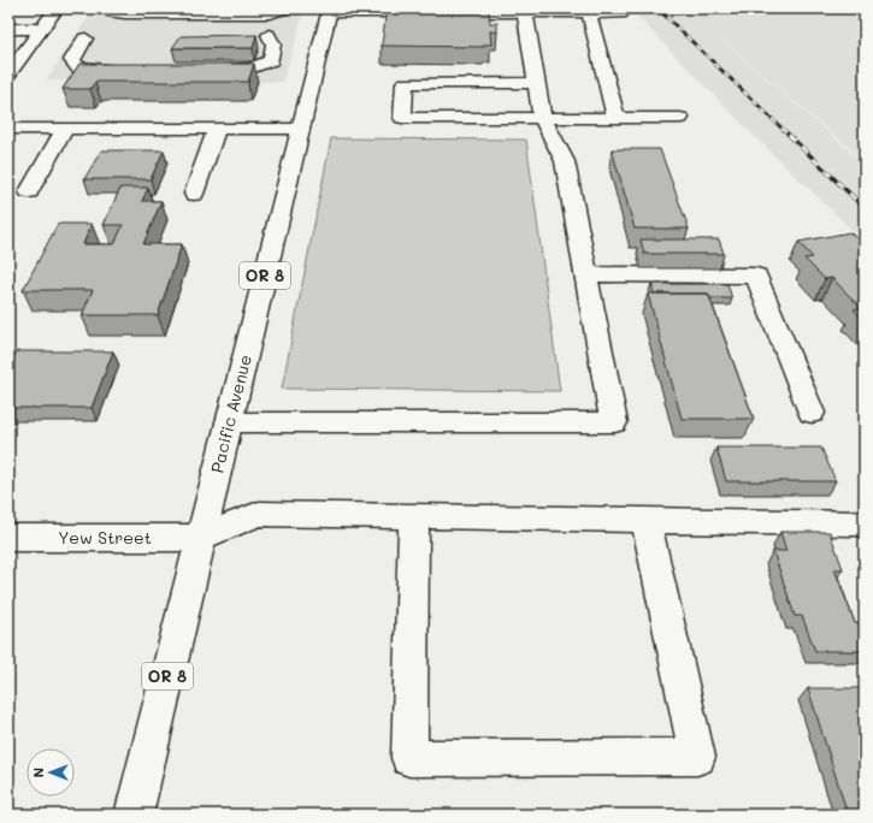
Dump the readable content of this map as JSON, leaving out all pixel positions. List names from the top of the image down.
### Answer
{
  "streets": {
    "main road": ["OR 8", "Pacific Avenue", "Yew Street"]
  },
  "crossings": [
    ["Pacific Avenue", "Yew Street"]
  ],
  "north": "left"
}
